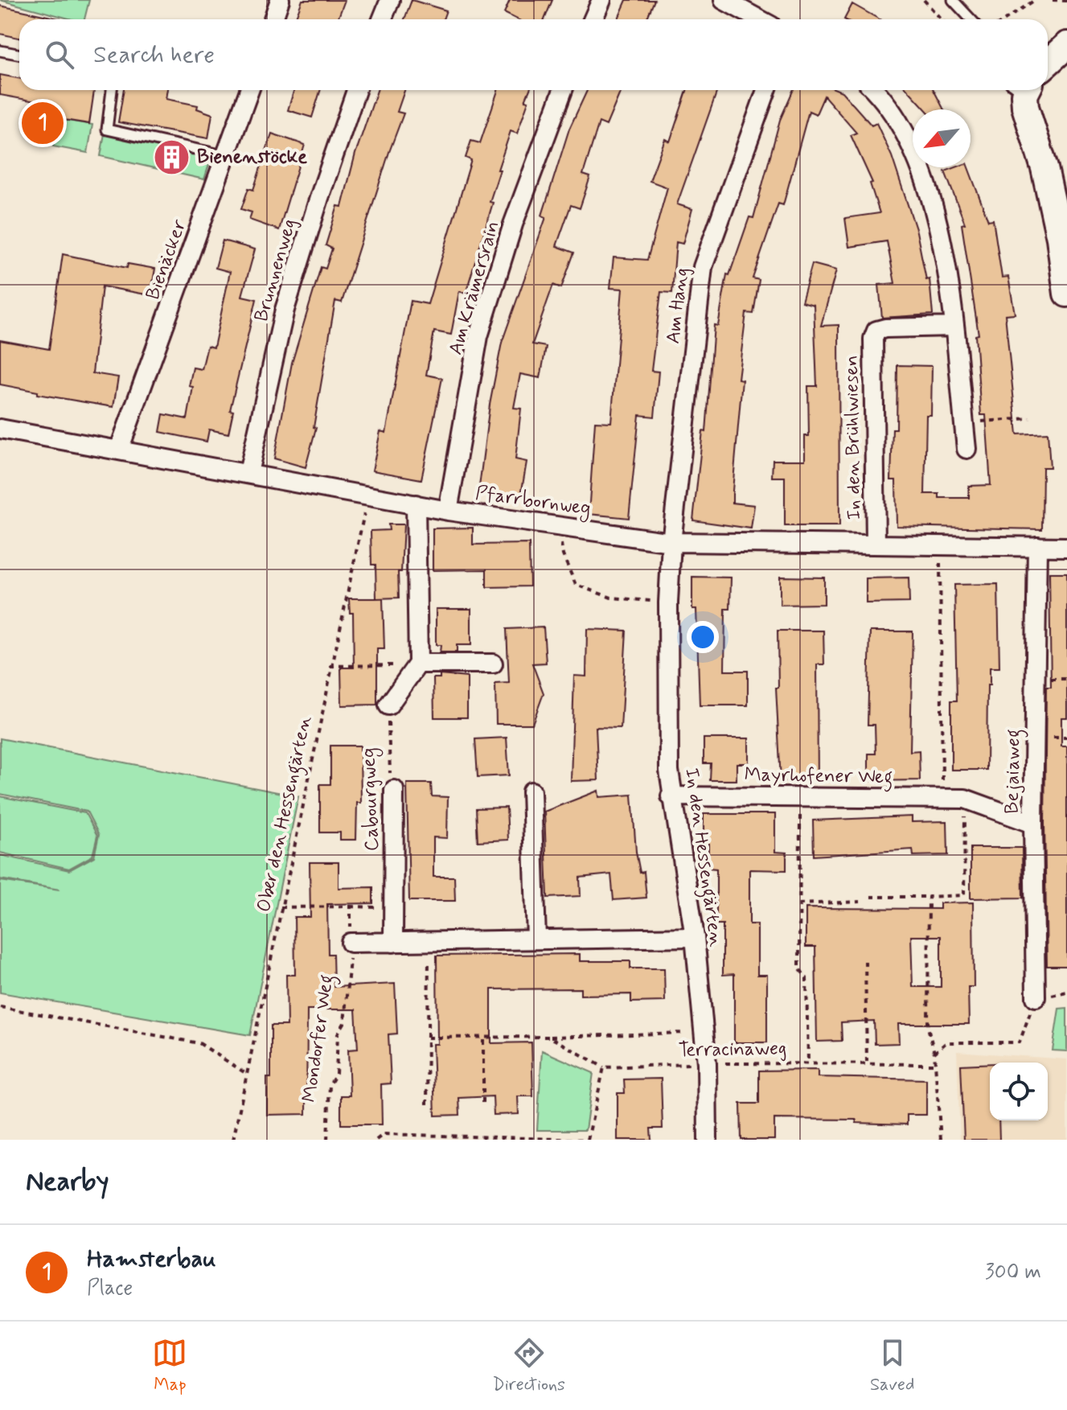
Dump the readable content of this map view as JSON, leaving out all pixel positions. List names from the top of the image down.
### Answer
{
  "streets": {
    "street": [
      "Bienäcker",
      "Brunnenweg",
      "Am Krämersrain",
      "Am Hang",
      "In den Brühlwiesen",
      "Pfarrbornweg",
      "Bejaiaweg",
      "Mayrhofener Weg",
      "Cabourgweg",
      "In den Hessengärten"
    ],
    "path": ["Ober den Hessengärten", "Mondorfer Weg", "Terracinaweg"]
  },
  "crossings": [
    ["Bienäcker", "Pfarrbornweg"],
    ["Brunnenweg", "Pfarrbornweg"],
    ["Am Krämersrain", "Pfarrbornweg"],
    ["Am Hang", "Pfarrbornweg"],
    ["Am Hang", "In den Hessengärten"],
    ["In den Brühlwiesen", "Pfarrbornweg"],
    ["Pfarrbornweg", "Bejaiaweg"],
    ["Pfarrbornweg", "Ober den Hessengärten"],
    ["Pfarrbornweg", "In den Hessengärten"],
    ["Bejaiaweg", "Mayrhofener Weg"],
    ["Mayrhofener Weg", "In den Hessengärten"],
    ["In den Hessengärten", "Terracinaweg"]
  ],
  "places": {
    "building": ["Bienenstöcke"]
  },
  "north": "bottom left",
  "page": {
    "search": "Search here",
    "pins": "1",
    "heading": "Nearby",
    "list": [
      {
        "mark": "1",
        "name": "Hamsterbau",
        "note": "Place",
        "value": "300 m"
      }
    ],
    "nav": ["Map", "Directions", "Saved"]
  }
}
